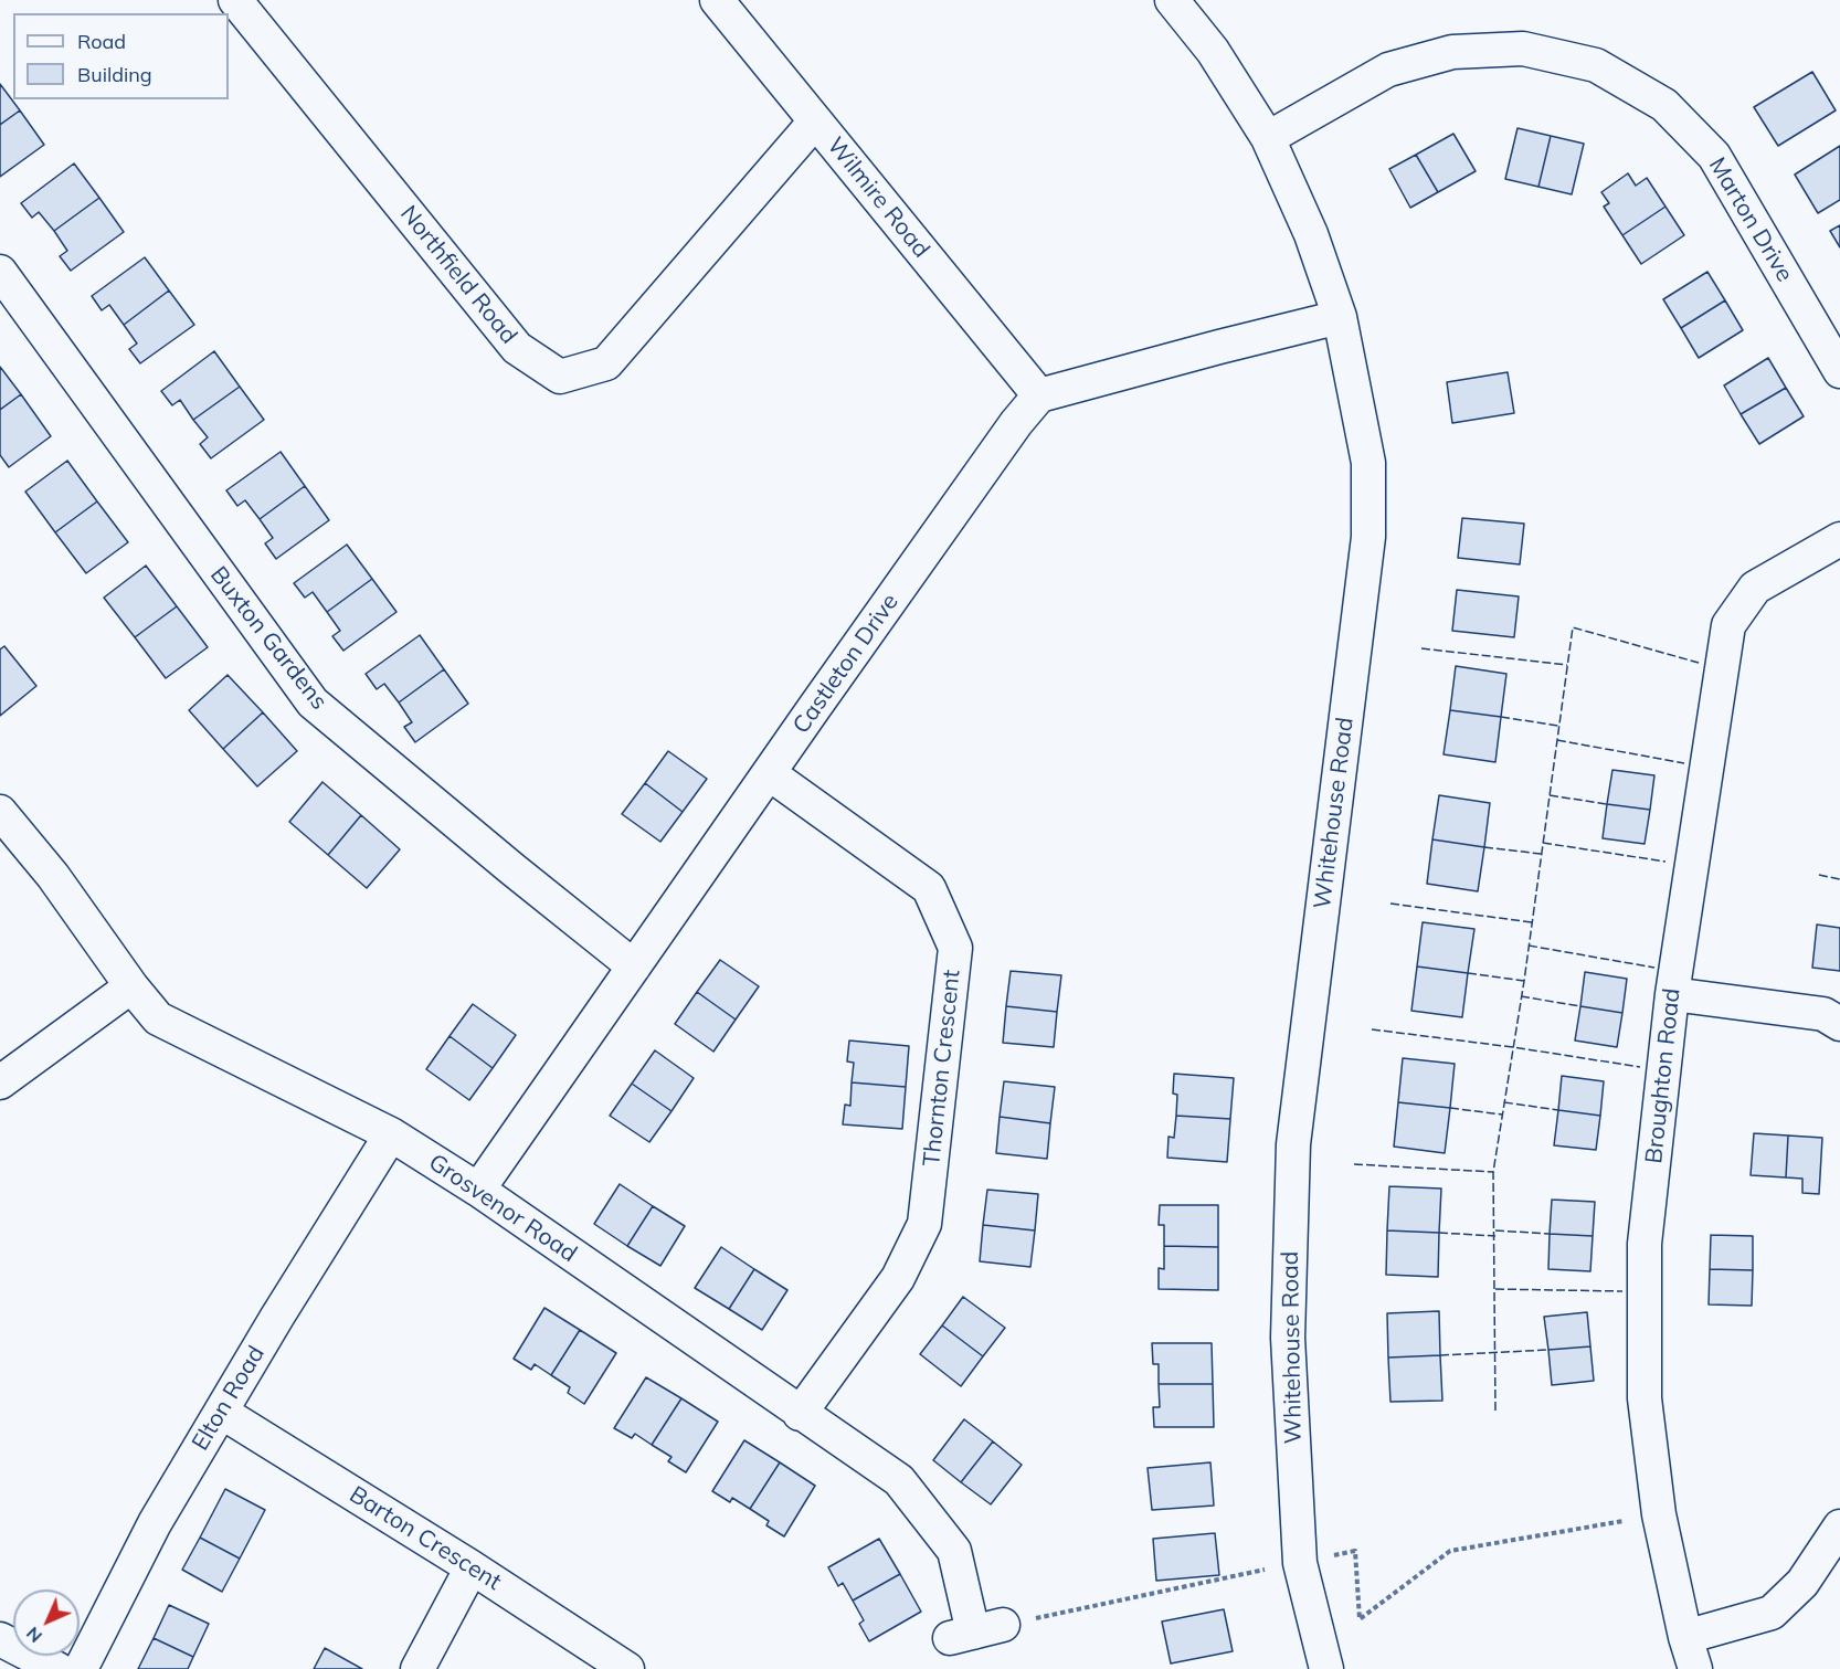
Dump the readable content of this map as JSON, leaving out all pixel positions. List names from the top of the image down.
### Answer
{
  "streets": {
    "street": [
      "Wilmire Road",
      "Marton Drive",
      "Northfield Road",
      "Buxton Gardens",
      "Castleton Drive",
      "Whitehouse Road",
      "Thornton Crescent",
      "Broughton Road",
      "Grosvenor Road",
      "Elton Road",
      "Barton Crescent"
    ]
  },
  "crossings": [
    ["Wilmire Road", "Northfield Road"],
    ["Wilmire Road", "Castleton Drive"],
    ["Marton Drive", "Whitehouse Road"],
    ["Buxton Gardens", "Castleton Drive"],
    ["Castleton Drive", "Thornton Crescent"],
    ["Castleton Drive", "Grosvenor Road"],
    ["Thornton Crescent", "Grosvenor Road"],
    ["Grosvenor Road", "Elton Road"],
    ["Elton Road", "Barton Crescent"]
  ],
  "legend": ["Road", "Building"],
  "north": "bottom left"
}
